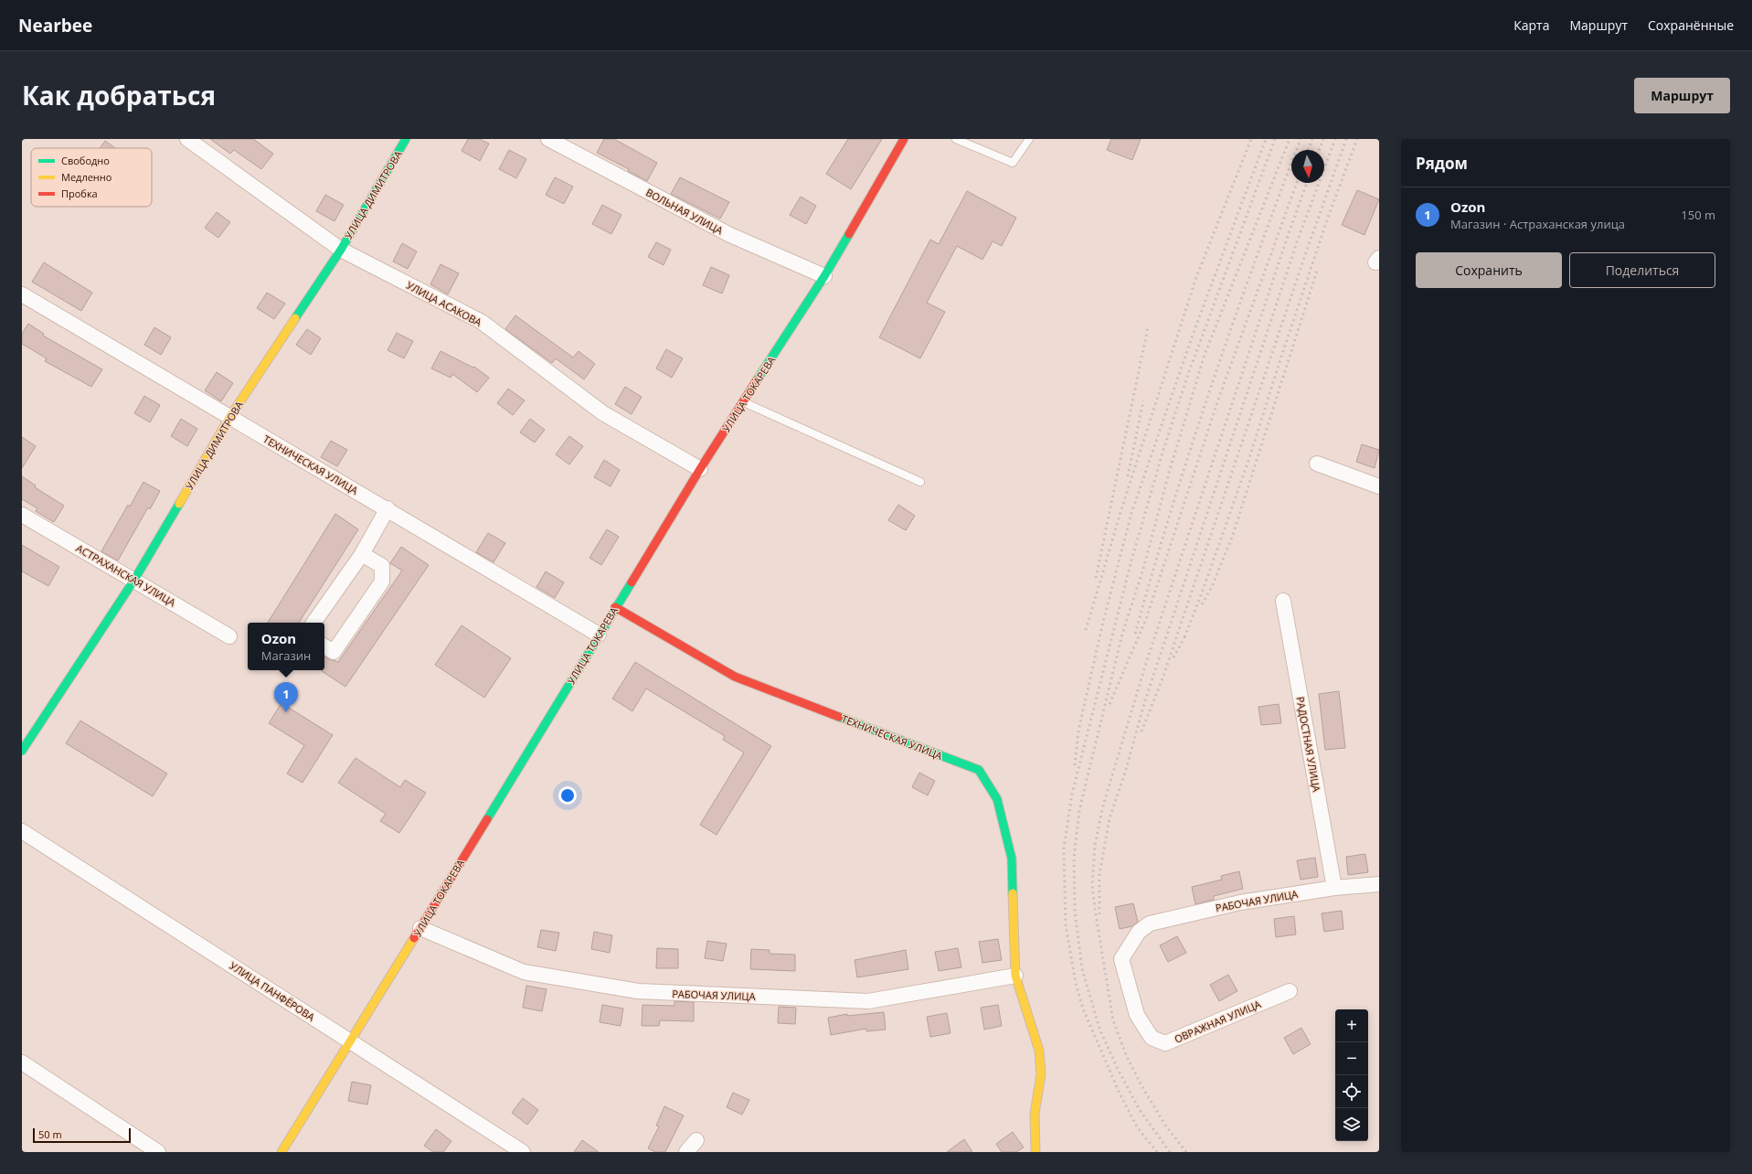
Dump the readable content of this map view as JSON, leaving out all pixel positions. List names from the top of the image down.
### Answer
{
  "streets": {
    "street": [
      "УЛИЦА ДИМИТРОВА",
      "ВОЛЬНАЯ УЛИЦА",
      "УЛИЦА АСАКОВА",
      "УЛИЦА ТОКАРЕВА",
      "ТЕХНИЧЕСКАЯ УЛИЦА",
      "АСТРАХАНСКАЯ УЛИЦА",
      "РАДОСТНАЯ УЛИЦА",
      "РАБОЧАЯ УЛИЦА",
      "УЛИЦА ПАНФЁРОВА",
      "ОВРАЖНАЯ УЛИЦА"
    ]
  },
  "crossings": [
    ["УЛИЦА ДИМИТРОВА", "УЛИЦА АСАКОВА"],
    ["УЛИЦА ДИМИТРОВА", "ТЕХНИЧЕСКАЯ УЛИЦА"],
    ["УЛИЦА ДИМИТРОВА", "АСТРАХАНСКАЯ УЛИЦА"],
    ["ВОЛЬНАЯ УЛИЦА", "УЛИЦА ТОКАРЕВА"],
    ["УЛИЦА АСАКОВА", "УЛИЦА ТОКАРЕВА"],
    ["УЛИЦА ТОКАРЕВА", "ТЕХНИЧЕСКАЯ УЛИЦА"],
    ["УЛИЦА ТОКАРЕВА", "РАБОЧАЯ УЛИЦА"],
    ["УЛИЦА ТОКАРЕВА", "УЛИЦА ПАНФЁРОВА"],
    ["ТЕХНИЧЕСКАЯ УЛИЦА", "РАБОЧАЯ УЛИЦА"],
    ["РАДОСТНАЯ УЛИЦА", "РАБОЧАЯ УЛИЦА"],
    ["РАБОЧАЯ УЛИЦА", "ОВРАЖНАЯ УЛИЦА"]
  ],
  "legend": ["Свободно", "Медленно", "Пробка"],
  "scale_bar": "50 m",
  "north": "bottom",
  "page": {
    "header": "Nearbee",
    "nav": ["Карта", "Маршрут", "Сохранённые"],
    "title": "Как добраться",
    "buttons": [
      "Маршрут",
      ["Сохранить", "Поделиться"]
    ],
    "heading": "Рядом",
    "list": [
      {
        "mark": "1",
        "name": "Ozon",
        "note": "Магазин · Астраханская улица",
        "value": "150 m"
      }
    ],
    "popup": ["Ozon", "Магазин"],
    "pins": "1",
    "map_buttons": ["+", "−"],
    "scale": "50 m"
  }
}
